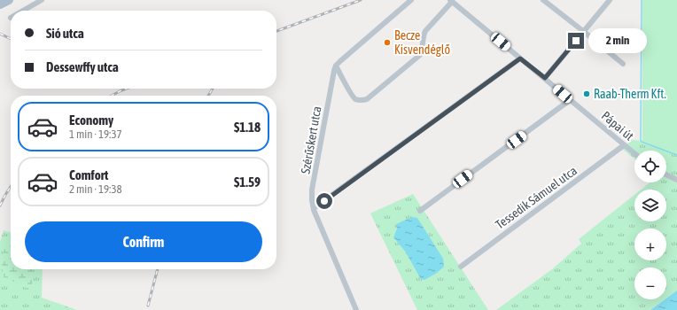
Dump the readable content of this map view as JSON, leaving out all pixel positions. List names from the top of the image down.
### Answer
{
  "streets": {
    "street": ["Pápai út", "Szérűskert utca", "Tessedik Sámuel utca"]
  },
  "crossings": [
    ["Pápai út", "Tessedik Sámuel utca"]
  ],
  "places": ["Becze Kisvendéglő", "Raab-Therm Kft."],
  "page": {
    "banner": ["Sió utca", "Dessewffy utca"],
    "bubble": "2 min",
    "list": [
      {
        "name": "Economy",
        "note": "1 min · 19:37",
        "value": "$1.18"
      },
      {
        "name": "Comfort",
        "note": "2 min · 19:38",
        "value": "$1.59"
      }
    ],
    "map_buttons": ["+", "−"],
    "buttons": "Confirm"
  }
}
